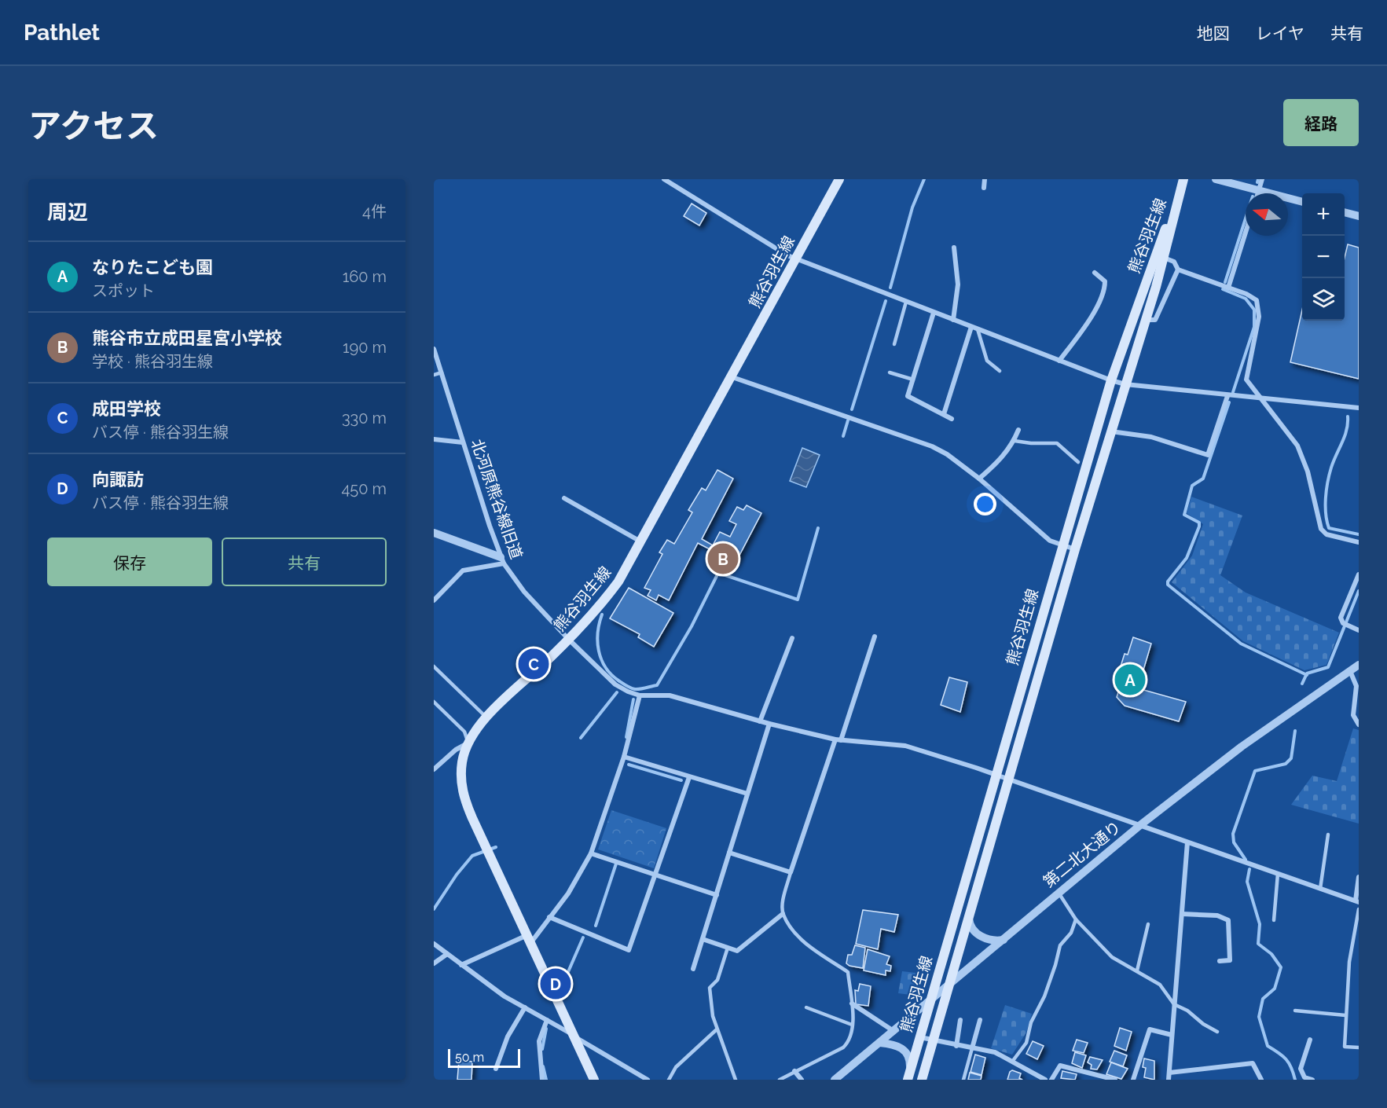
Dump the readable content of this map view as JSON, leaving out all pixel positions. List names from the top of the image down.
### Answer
{
  "streets": {
    "main road": ["熊谷羽生線"],
    "street": ["北河原熊谷線旧道", "第二北大通り"]
  },
  "crossings": [
    ["熊谷羽生線", "北河原熊谷線旧道"],
    ["熊谷羽生線", "第二北大通り"]
  ],
  "scale_bar": "50 m",
  "north": "left",
  "page": {
    "header": "Pathlet",
    "nav": ["地図", "レイヤ", "共有"],
    "title": "アクセス",
    "buttons": [
      "経路",
      ["保存", "共有"]
    ],
    "heading": ["周辺", "4件"],
    "map_buttons": ["+", "−"],
    "list": [
      {
        "mark": "A",
        "name": "なりたこども園",
        "note": "スポット",
        "value": "160 m"
      },
      {
        "mark": "B",
        "name": "熊谷市立成田星宮小学校",
        "note": "学校 · 熊谷羽生線",
        "value": "190 m"
      },
      {
        "mark": "C",
        "name": "成田学校",
        "note": "バス停 · 熊谷羽生線",
        "value": "330 m"
      },
      {
        "mark": "D",
        "name": "向諏訪",
        "note": "バス停 · 熊谷羽生線",
        "value": "450 m"
      }
    ],
    "pins": [
      "B",
      "C",
      "A",
      "D"
    ],
    "scale": "50 m"
  }
}
